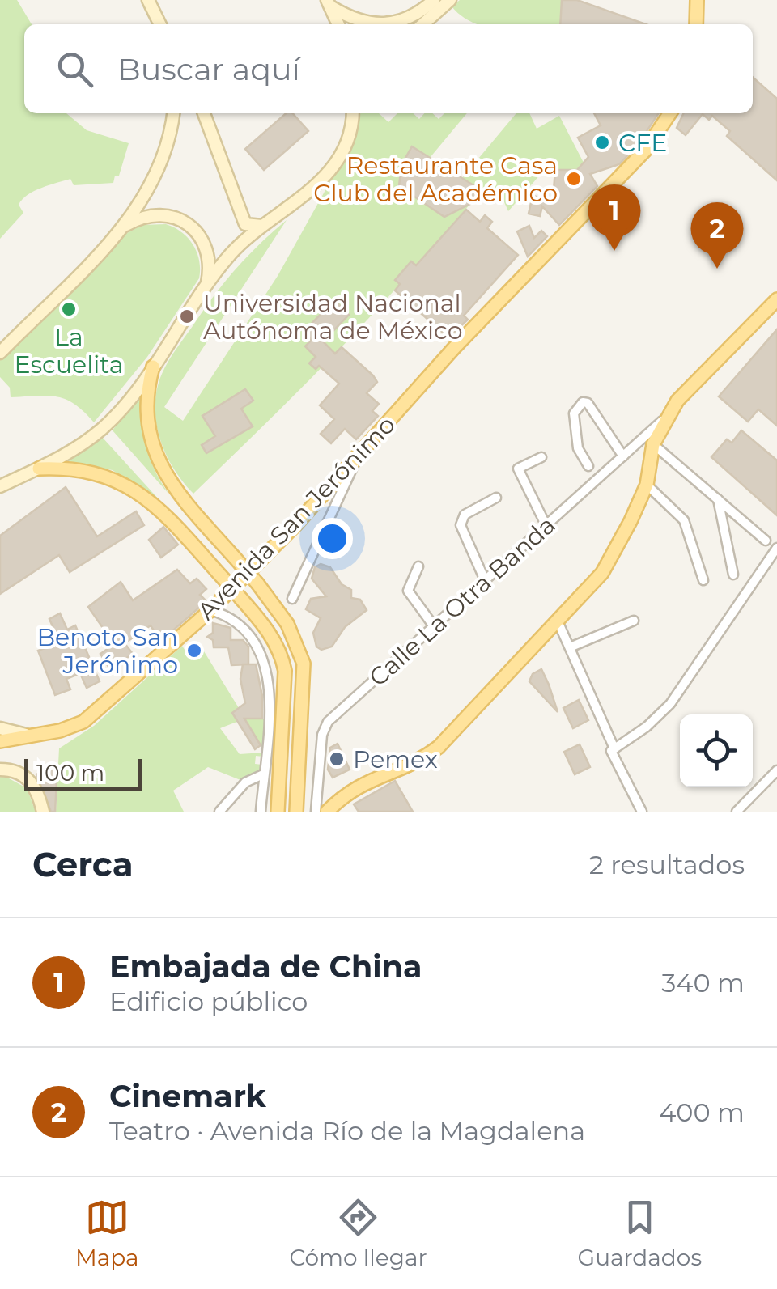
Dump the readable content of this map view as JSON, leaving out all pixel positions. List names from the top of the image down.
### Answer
{
  "streets": {
    "main road": ["Avenida San Jerónimo"],
    "street": ["Calle La Otra Banda"]
  },
  "places": [
    "CFE",
    "Restaurante Casa Club del Académico",
    "La Escuelita",
    "Universidad Nacional Autónoma de México",
    "Benoto San Jerónimo",
    "Pemex"
  ],
  "scale_bar": "100 m",
  "page": {
    "search": "Buscar aquí",
    "pins": ["1", "2"],
    "scale": "100 m",
    "heading": ["Cerca", "2 resultados"],
    "list": [
      {
        "mark": "1",
        "name": "Embajada de China",
        "note": "Edificio público",
        "value": "340 m"
      },
      {
        "mark": "2",
        "name": "Cinemark",
        "note": "Teatro · Avenida Río de la Magdalena",
        "value": "400 m"
      }
    ],
    "nav": ["Mapa", "Cómo llegar", "Guardados"]
  }
}
